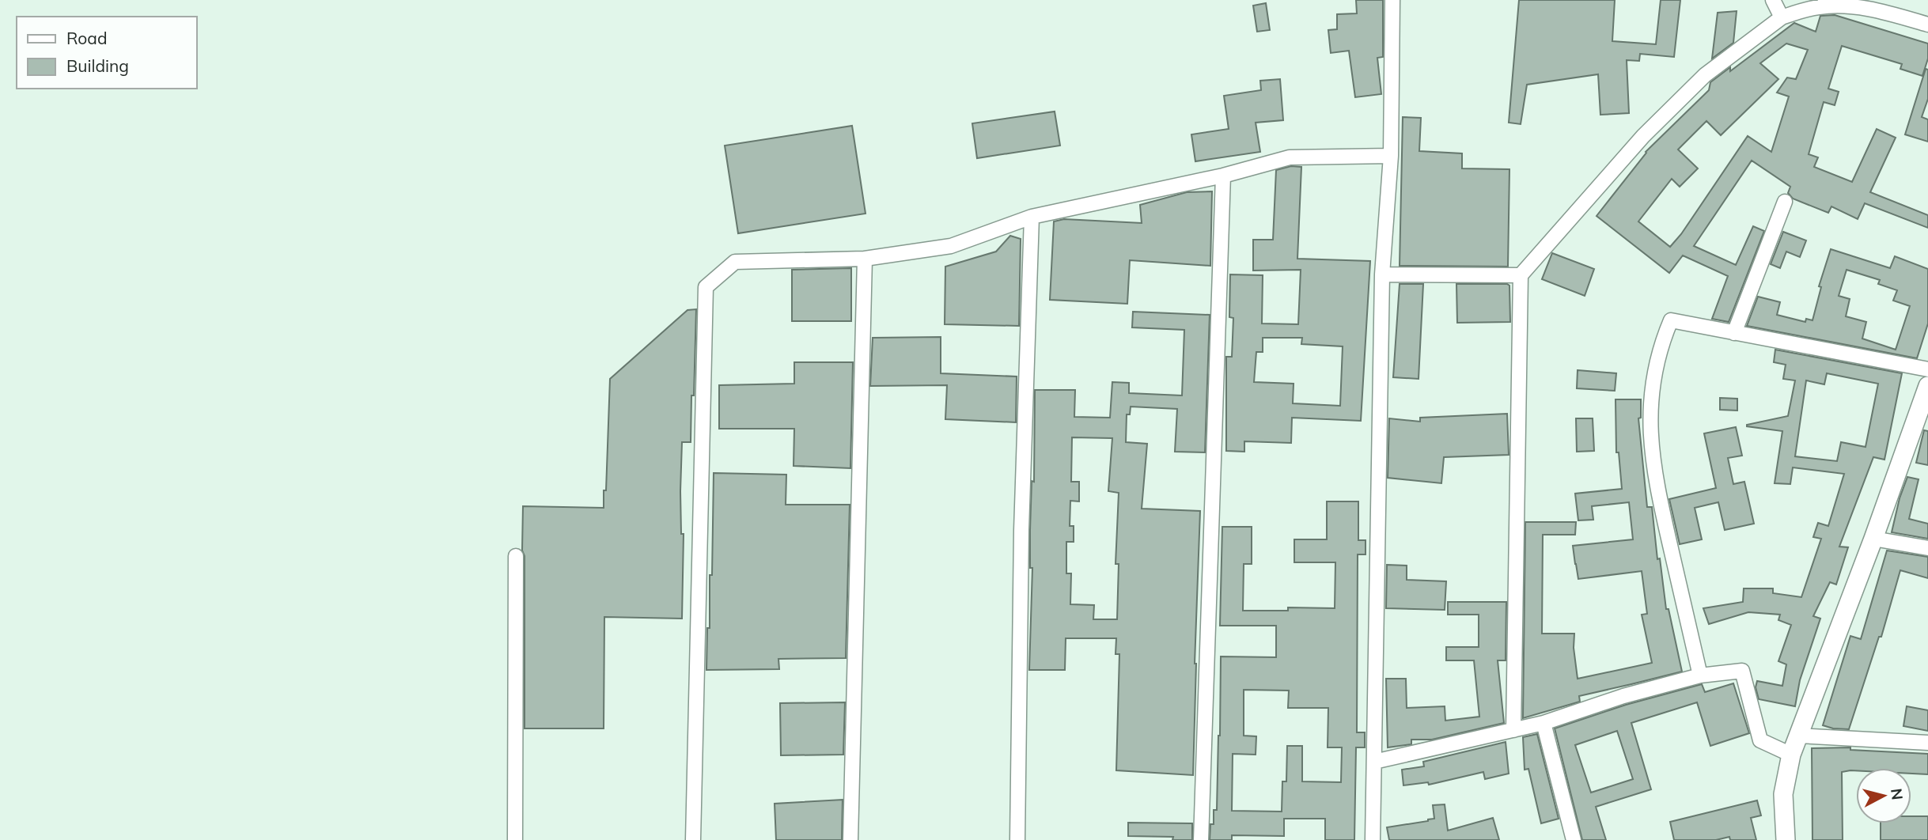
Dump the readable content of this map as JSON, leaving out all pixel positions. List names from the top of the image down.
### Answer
{
  "legend": ["Road", "Building"],
  "north": "right"
}
